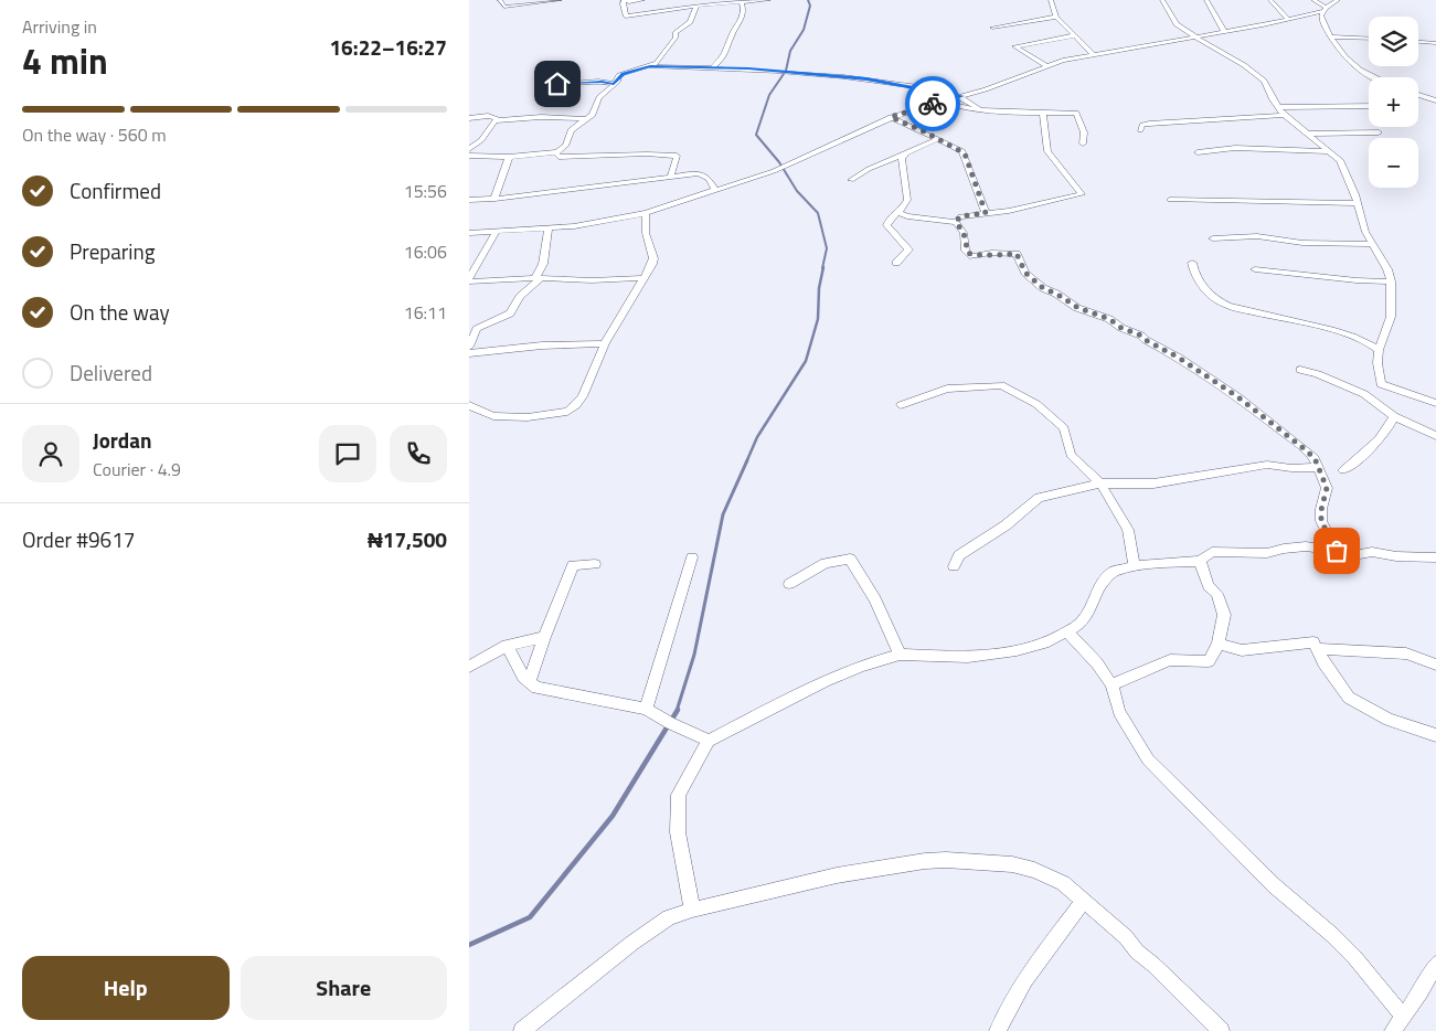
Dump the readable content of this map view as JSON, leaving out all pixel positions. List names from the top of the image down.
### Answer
{
  "page": {
    "heading": ["4 min", "Arriving in", "16:22–16:27"],
    "panel": [
      "Jordan",
      "Courier · 4.9",
      "Order #9617",
      "₦17,500"
    ],
    "map_buttons": ["+", "−"],
    "bar": "On the way · 560 m",
    "list": [
      ["Confirmed", "15:56"],
      ["Preparing", "16:06"],
      ["On the way", "16:11"],
      "Delivered"
    ],
    "buttons": ["Help", "Share"]
  }
}
